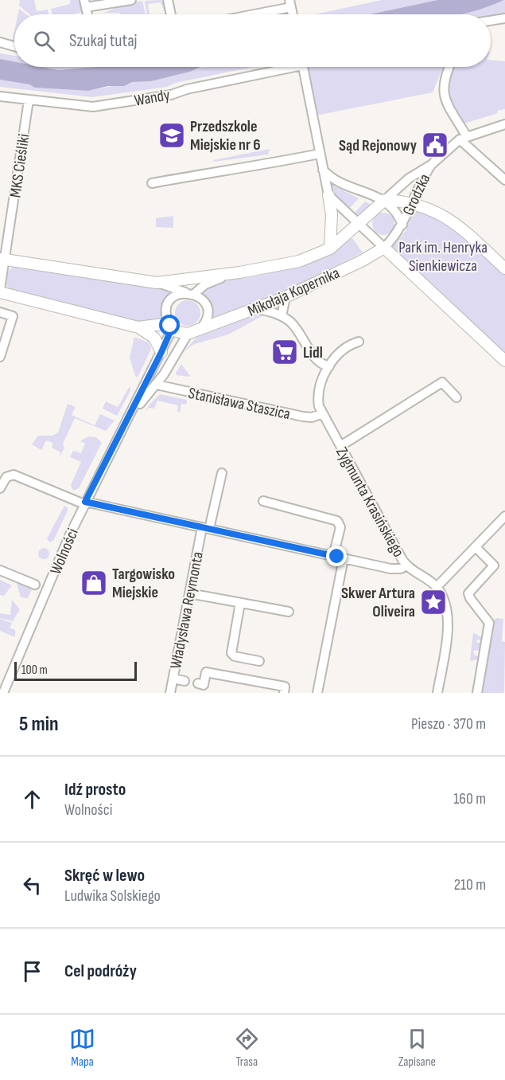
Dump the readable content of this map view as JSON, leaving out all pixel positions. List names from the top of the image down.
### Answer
{
  "streets": {
    "main road": ["Mikołaja Kopernika"],
    "street": [
      "Wandy",
      "MKS Cieśliki",
      "Grodzka",
      "Stanisława Staszica",
      "Zygmunta Krasińskiego",
      "Wolności",
      "Władysława Reymonta"
    ]
  },
  "crossings": [
    ["Wandy", "MKS Cieśliki"],
    ["MKS Cieśliki", "Mikołaja Kopernika"],
    ["Grodzka", "Mikołaja Kopernika"],
    ["Mikołaja Kopernika", "Wolności"],
    ["Stanisława Staszica", "Zygmunta Krasińskiego"],
    ["Stanisława Staszica", "Wolności"]
  ],
  "parks": ["Park im. Henryka Sienkiewicza"],
  "places": {
    "school or university": ["Przedszkole Miejskie nr 6"],
    "public building": ["Sąd Rejonowy"],
    "supermarket": ["Lidl"],
    "shop": ["Targowisko Miejskie"],
    "place": ["Skwer Artura Oliveira"]
  },
  "scale_bar": "100 m",
  "page": {
    "search": "Szukaj tutaj",
    "scale": "100 m",
    "heading": ["5 min", "Pieszo · 370 m"],
    "list": [
      ["Idź prosto", "Wolności", "160 m"],
      ["Skręć w lewo", "Ludwika Solskiego", "210 m"],
      "Cel podróży"
    ],
    "nav": ["Mapa", "Trasa", "Zapisane"]
  }
}
